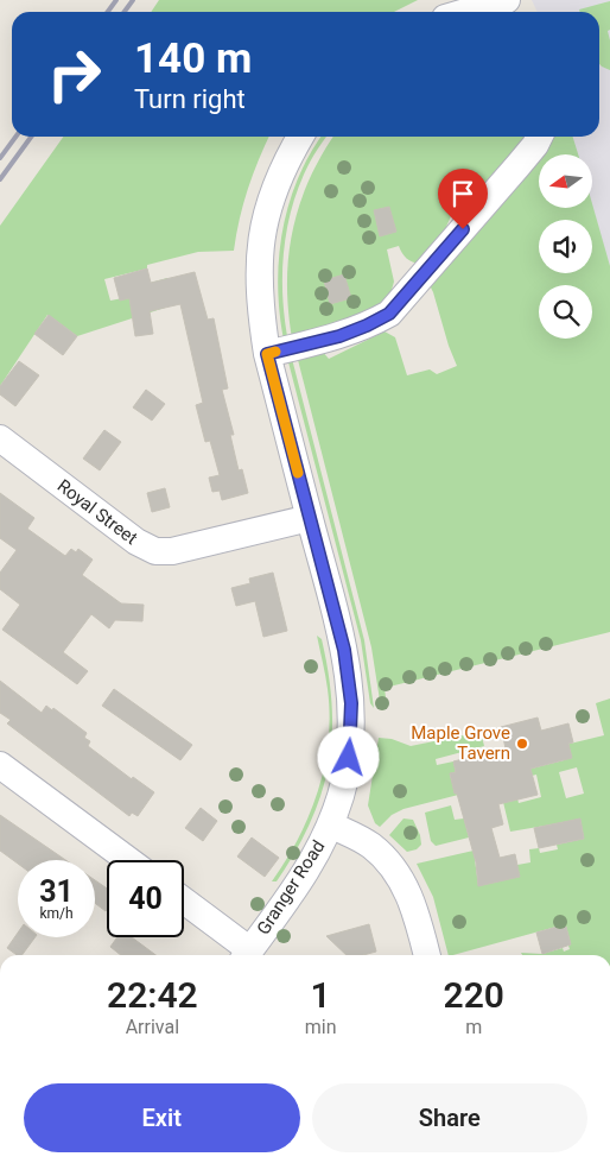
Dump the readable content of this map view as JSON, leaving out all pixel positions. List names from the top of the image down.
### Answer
{
  "streets": {
    "street": ["Royal Street", "Granger Road"]
  },
  "crossings": [
    ["Royal Street", "Granger Road"]
  ],
  "places": ["Maple Grove Tavern"],
  "north": "left",
  "page": {
    "turn": ["140 m", "Turn right"],
    "speed": "31 km/h",
    "limit": "40",
    "eta": [
      "22:42",
      "Arrival",
      "1",
      "min",
      "220",
      "m"
    ],
    "buttons": ["Exit", "Share"]
  }
}
